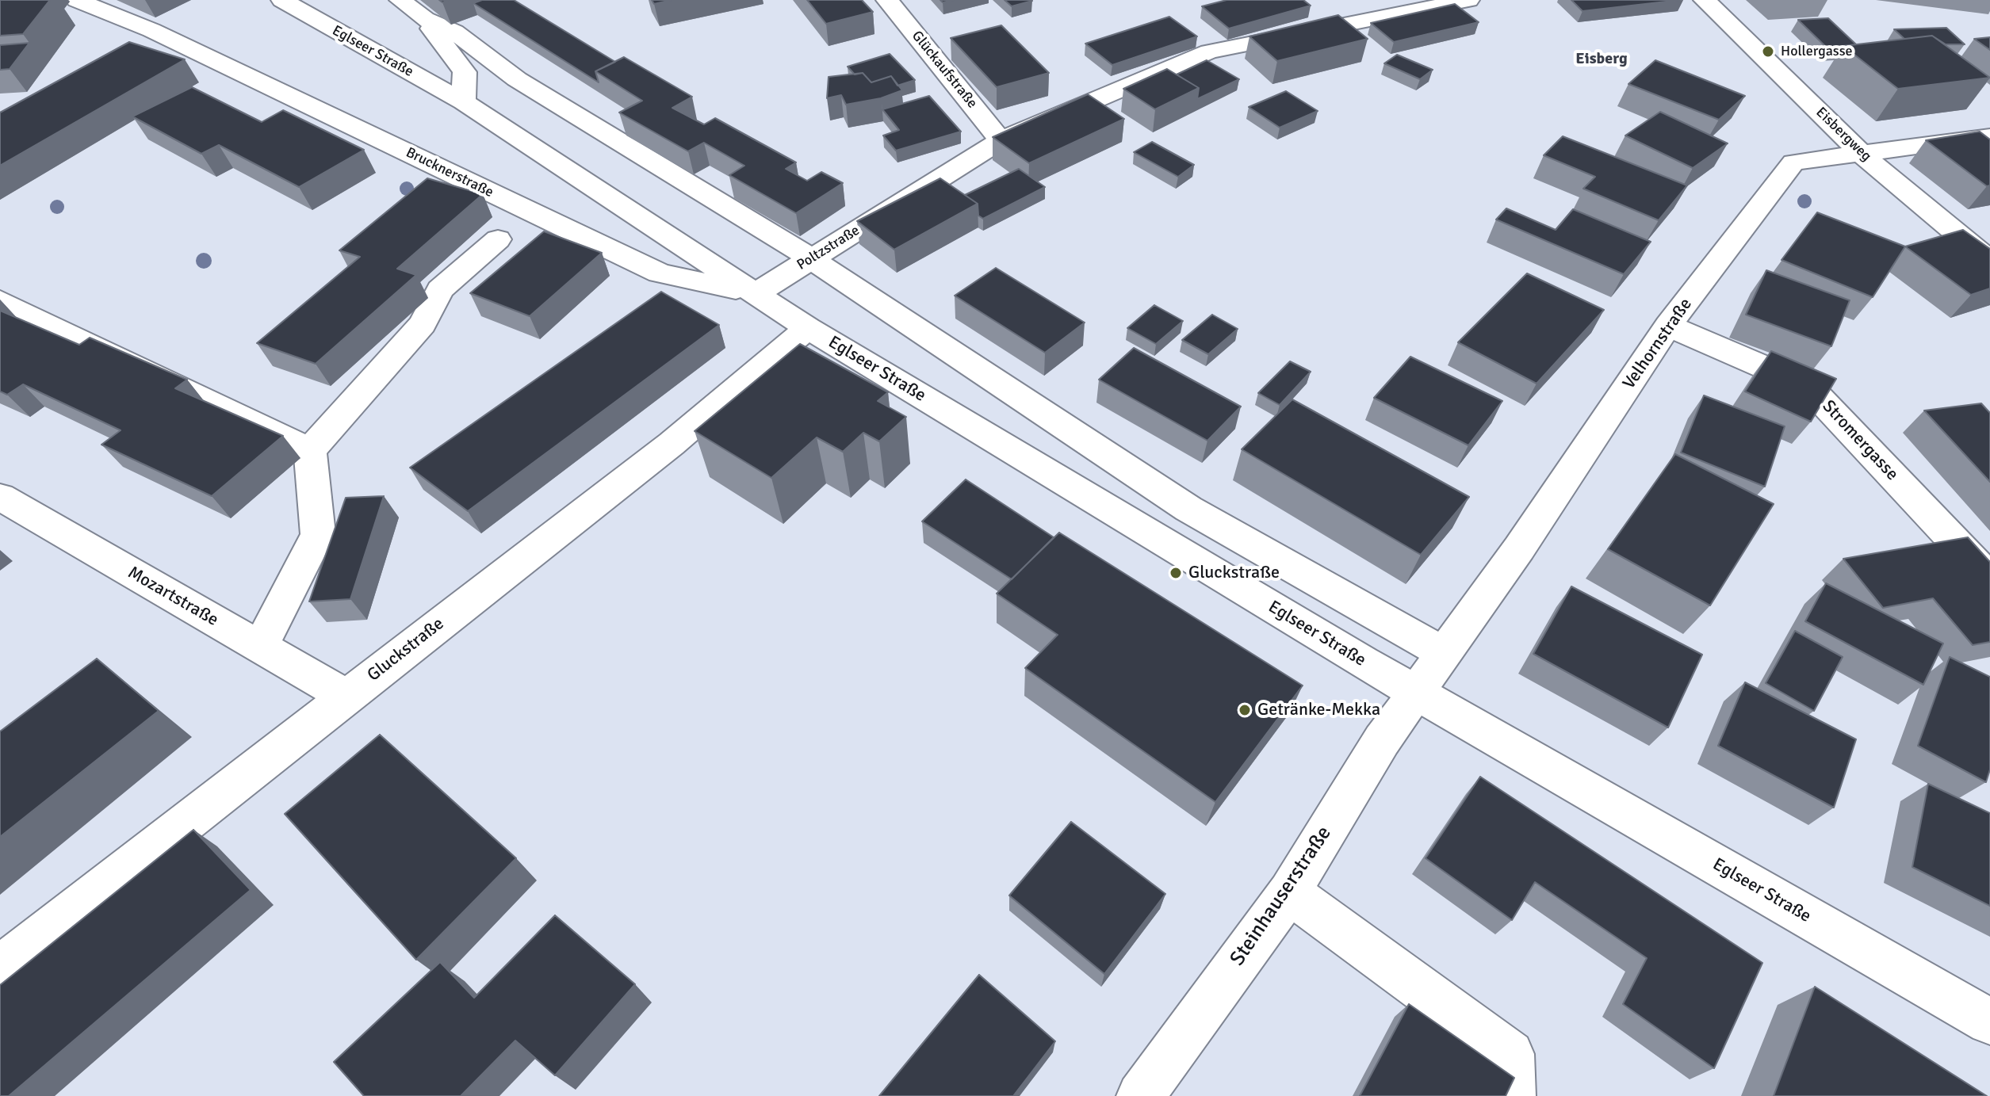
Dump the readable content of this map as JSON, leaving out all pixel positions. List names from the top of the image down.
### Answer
{
  "streets": {
    "street": [
      "Eglseer Straße",
      "Glückaufstraße",
      "Eisbergweg",
      "Brucknerstraße",
      "Poltzstraße",
      "Velhornstraße",
      "Stromergasse",
      "Mozartstraße",
      "Gluckstraße",
      "Steinhauserstraße"
    ]
  },
  "crossings": [
    ["Eglseer Straße", "Brucknerstraße"],
    ["Eglseer Straße", "Poltzstraße"],
    ["Eglseer Straße", "Velhornstraße"],
    ["Eglseer Straße", "Gluckstraße"],
    ["Eglseer Straße", "Steinhauserstraße"],
    ["Glückaufstraße", "Poltzstraße"],
    ["Eisbergweg", "Velhornstraße"],
    ["Brucknerstraße", "Poltzstraße"],
    ["Velhornstraße", "Stromergasse"],
    ["Velhornstraße", "Steinhauserstraße"],
    ["Mozartstraße", "Gluckstraße"]
  ],
  "districts": ["Eisberg"],
  "places": ["Hollergasse", "Gluckstraße", "Getränke-Mekka"]
}
